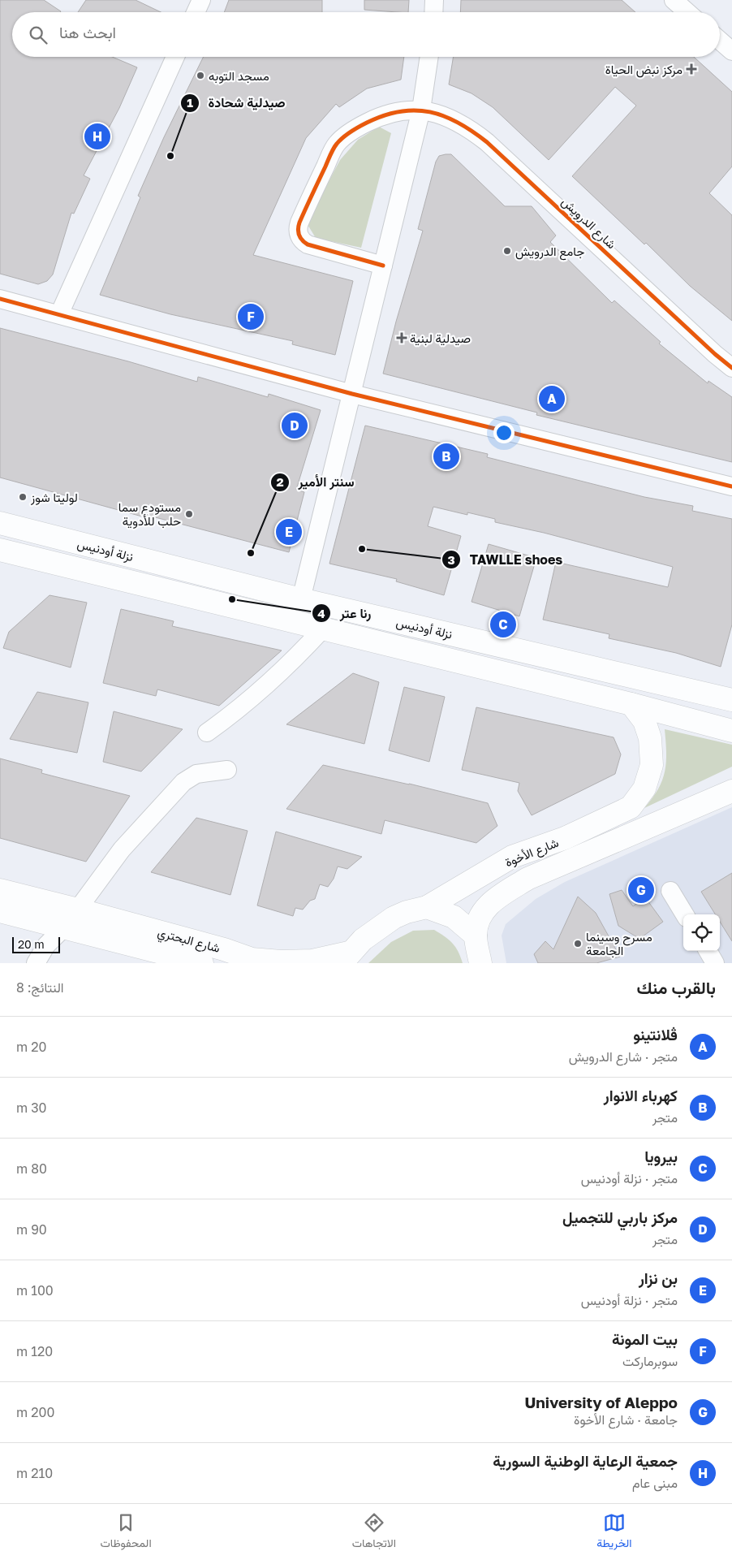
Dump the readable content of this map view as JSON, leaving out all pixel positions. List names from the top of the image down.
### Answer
{
  "streets": {
    "main road": ["نزلة أودنيس", "شارع الأخوة", "شارع البحتري"],
    "street": ["شارع الدرويش"]
  },
  "crossings": [
    ["شارع الأخوة", "شارع البحتري"]
  ],
  "places": {
    "health": ["مركز نبض الحياة", "صيدلية لبنية"],
    "other": [
      "مسجد التوبه",
      "صيدلية شحادة",
      "جامع الدرويش",
      "لوليتا شوز",
      "مستودع سما حلب للأدوية",
      "TAWLLE shoes",
      "سنتر الأمير",
      "رنا عتر",
      "مسرح وسينما الجامعة"
    ]
  },
  "scale_bar": "20 m",
  "page": {
    "search": "ابحث هنا",
    "pins": [
      "H",
      "F",
      "A",
      "D",
      "B",
      "E",
      "C",
      "G"
    ],
    "scale": "20 m",
    "heading": ["بالقرب منك", "النتائج: 8"],
    "list": [
      {
        "mark": "A",
        "name": "ڤلانتينو",
        "note": "متجر · شارع الدرويش",
        "value": "20 m"
      },
      {
        "mark": "B",
        "name": "كهرباء الانوار",
        "note": "متجر",
        "value": "30 m"
      },
      {
        "mark": "C",
        "name": "بيرويا",
        "note": "متجر · نزلة أودنيس",
        "value": "80 m"
      },
      {
        "mark": "D",
        "name": "مركز باربي للتجميل",
        "note": "متجر",
        "value": "90 m"
      },
      {
        "mark": "E",
        "name": "بن نزار",
        "note": "متجر · نزلة أودنيس",
        "value": "100 m"
      },
      {
        "mark": "F",
        "name": "بيت المونة",
        "note": "سوبرماركت",
        "value": "120 m"
      },
      {
        "mark": "G",
        "name": "University of Aleppo",
        "note": "جامعة · شارع الأخوة",
        "value": "200 m"
      },
      {
        "mark": "H",
        "name": "جمعية الرعاية الوطنية السورية",
        "note": "مبنى عام",
        "value": "210 m"
      }
    ],
    "nav": ["الخريطة", "الاتجاهات", "المحفوظات"]
  }
}
